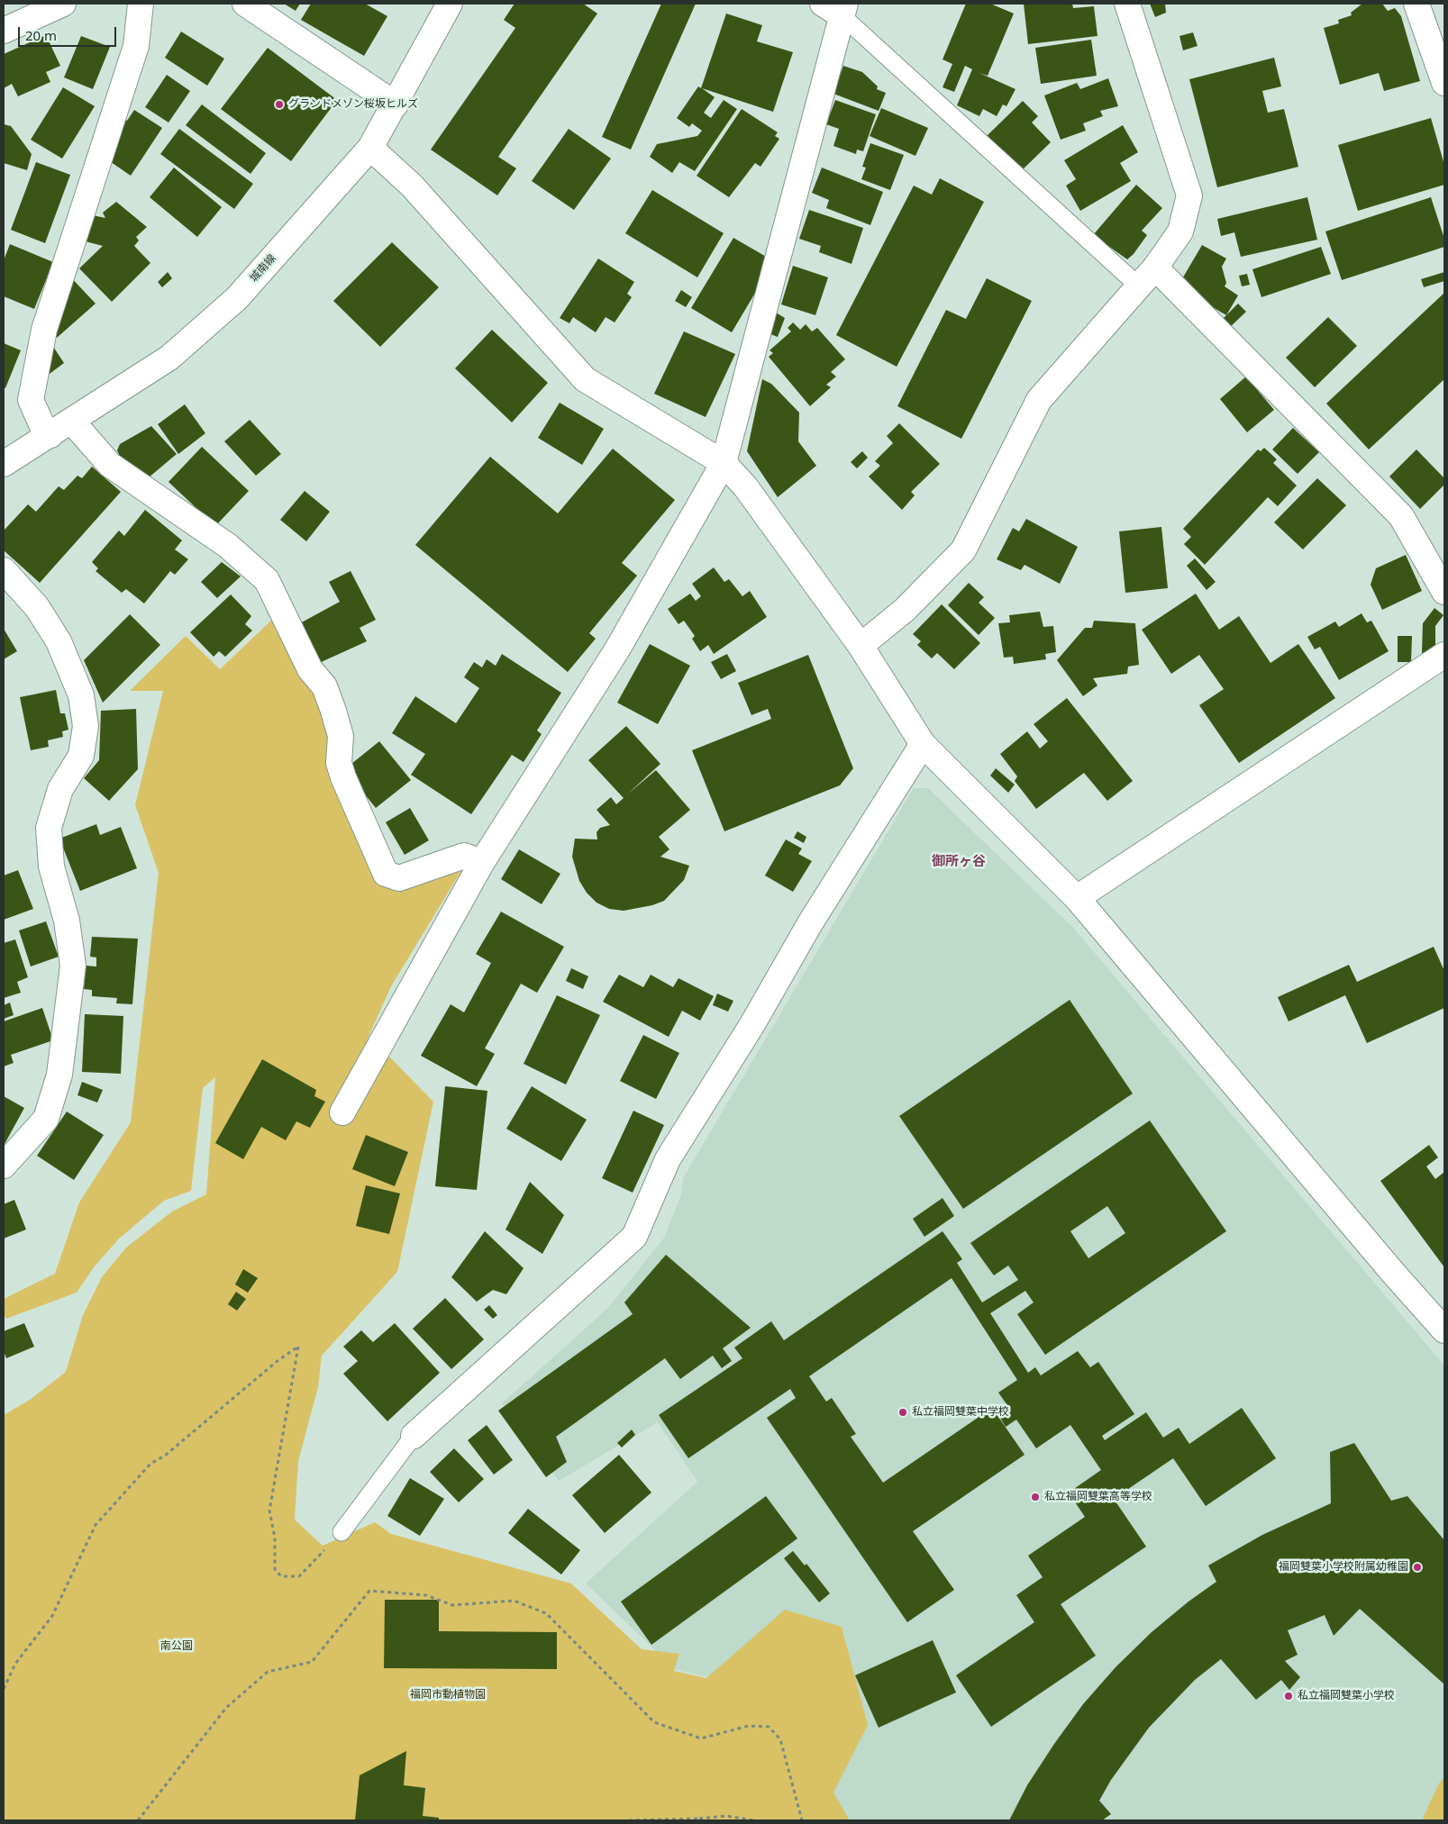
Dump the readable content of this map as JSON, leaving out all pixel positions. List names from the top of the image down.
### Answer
{
  "streets": {
    "street": ["城南線"]
  },
  "districts": ["御所ヶ谷"],
  "parks": ["南公園", "福岡市動植物園"],
  "places": [
    "グランドメゾン桜坂ヒルズ",
    "私立福岡雙葉中学校",
    "私立福岡雙葉高等学校",
    "福岡雙葉小学校附属幼稚園",
    "私立福岡雙葉小学校"
  ],
  "scale_bar": "20 m"
}
